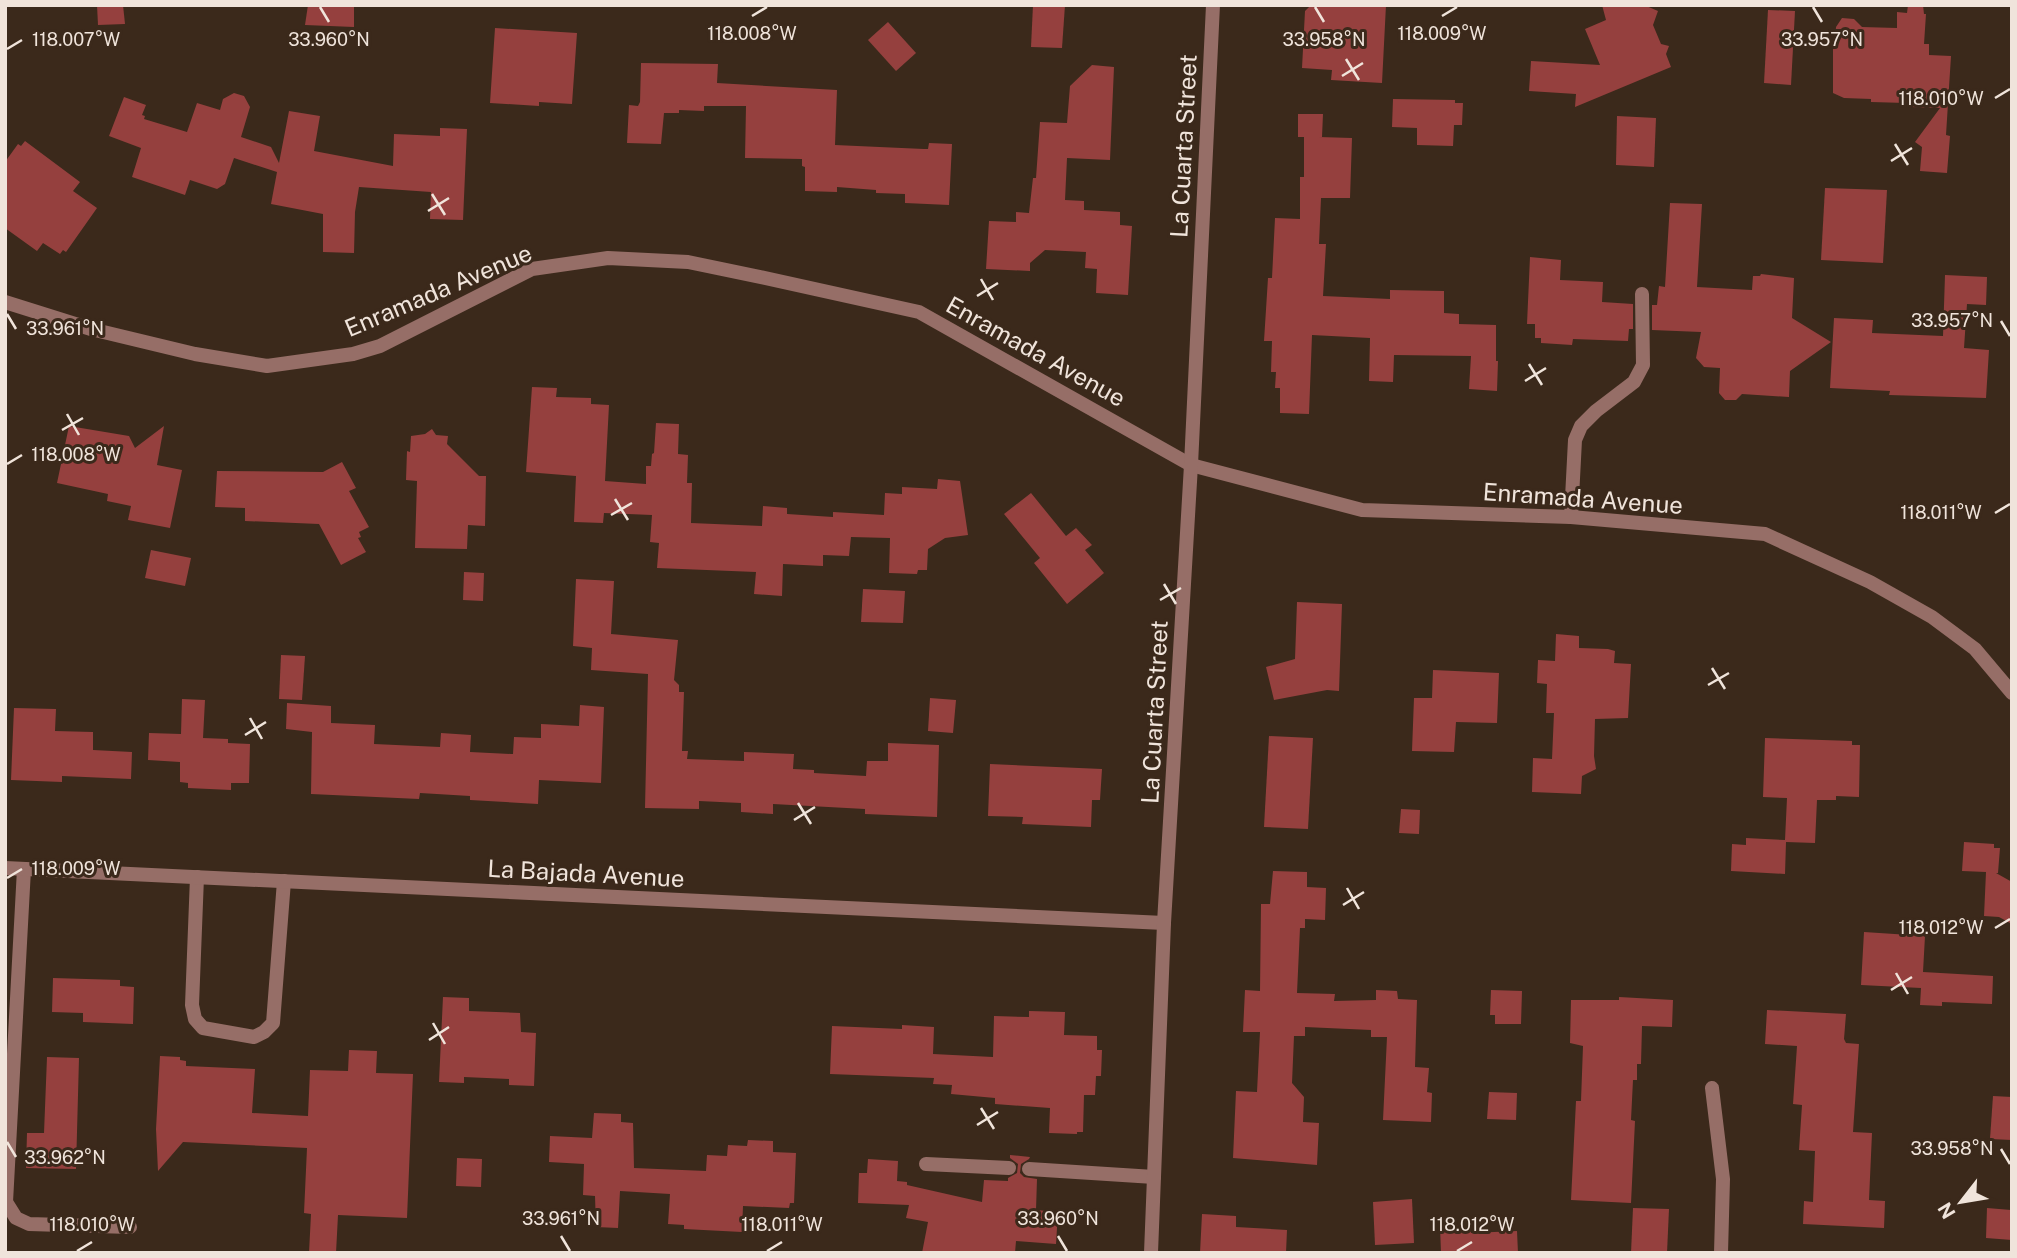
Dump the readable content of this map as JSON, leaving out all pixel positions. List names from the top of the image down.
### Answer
{
  "streets": {
    "street": ["La Cuarta Street", "Enramada Avenue", "La Bajada Avenue"]
  },
  "crossings": [
    ["La Cuarta Street", "Enramada Avenue"],
    ["La Cuarta Street", "La Bajada Avenue"]
  ],
  "north": "bottom left",
  "coordinates": [
    "118.008°W",
    "118.009°W",
    "33.960°N",
    "33.958°N",
    "33.957°N",
    "118.007°W",
    "118.010°W",
    "33.961°N",
    "118.011°W",
    "118.012°W",
    "33.962°N"
  ]
}
